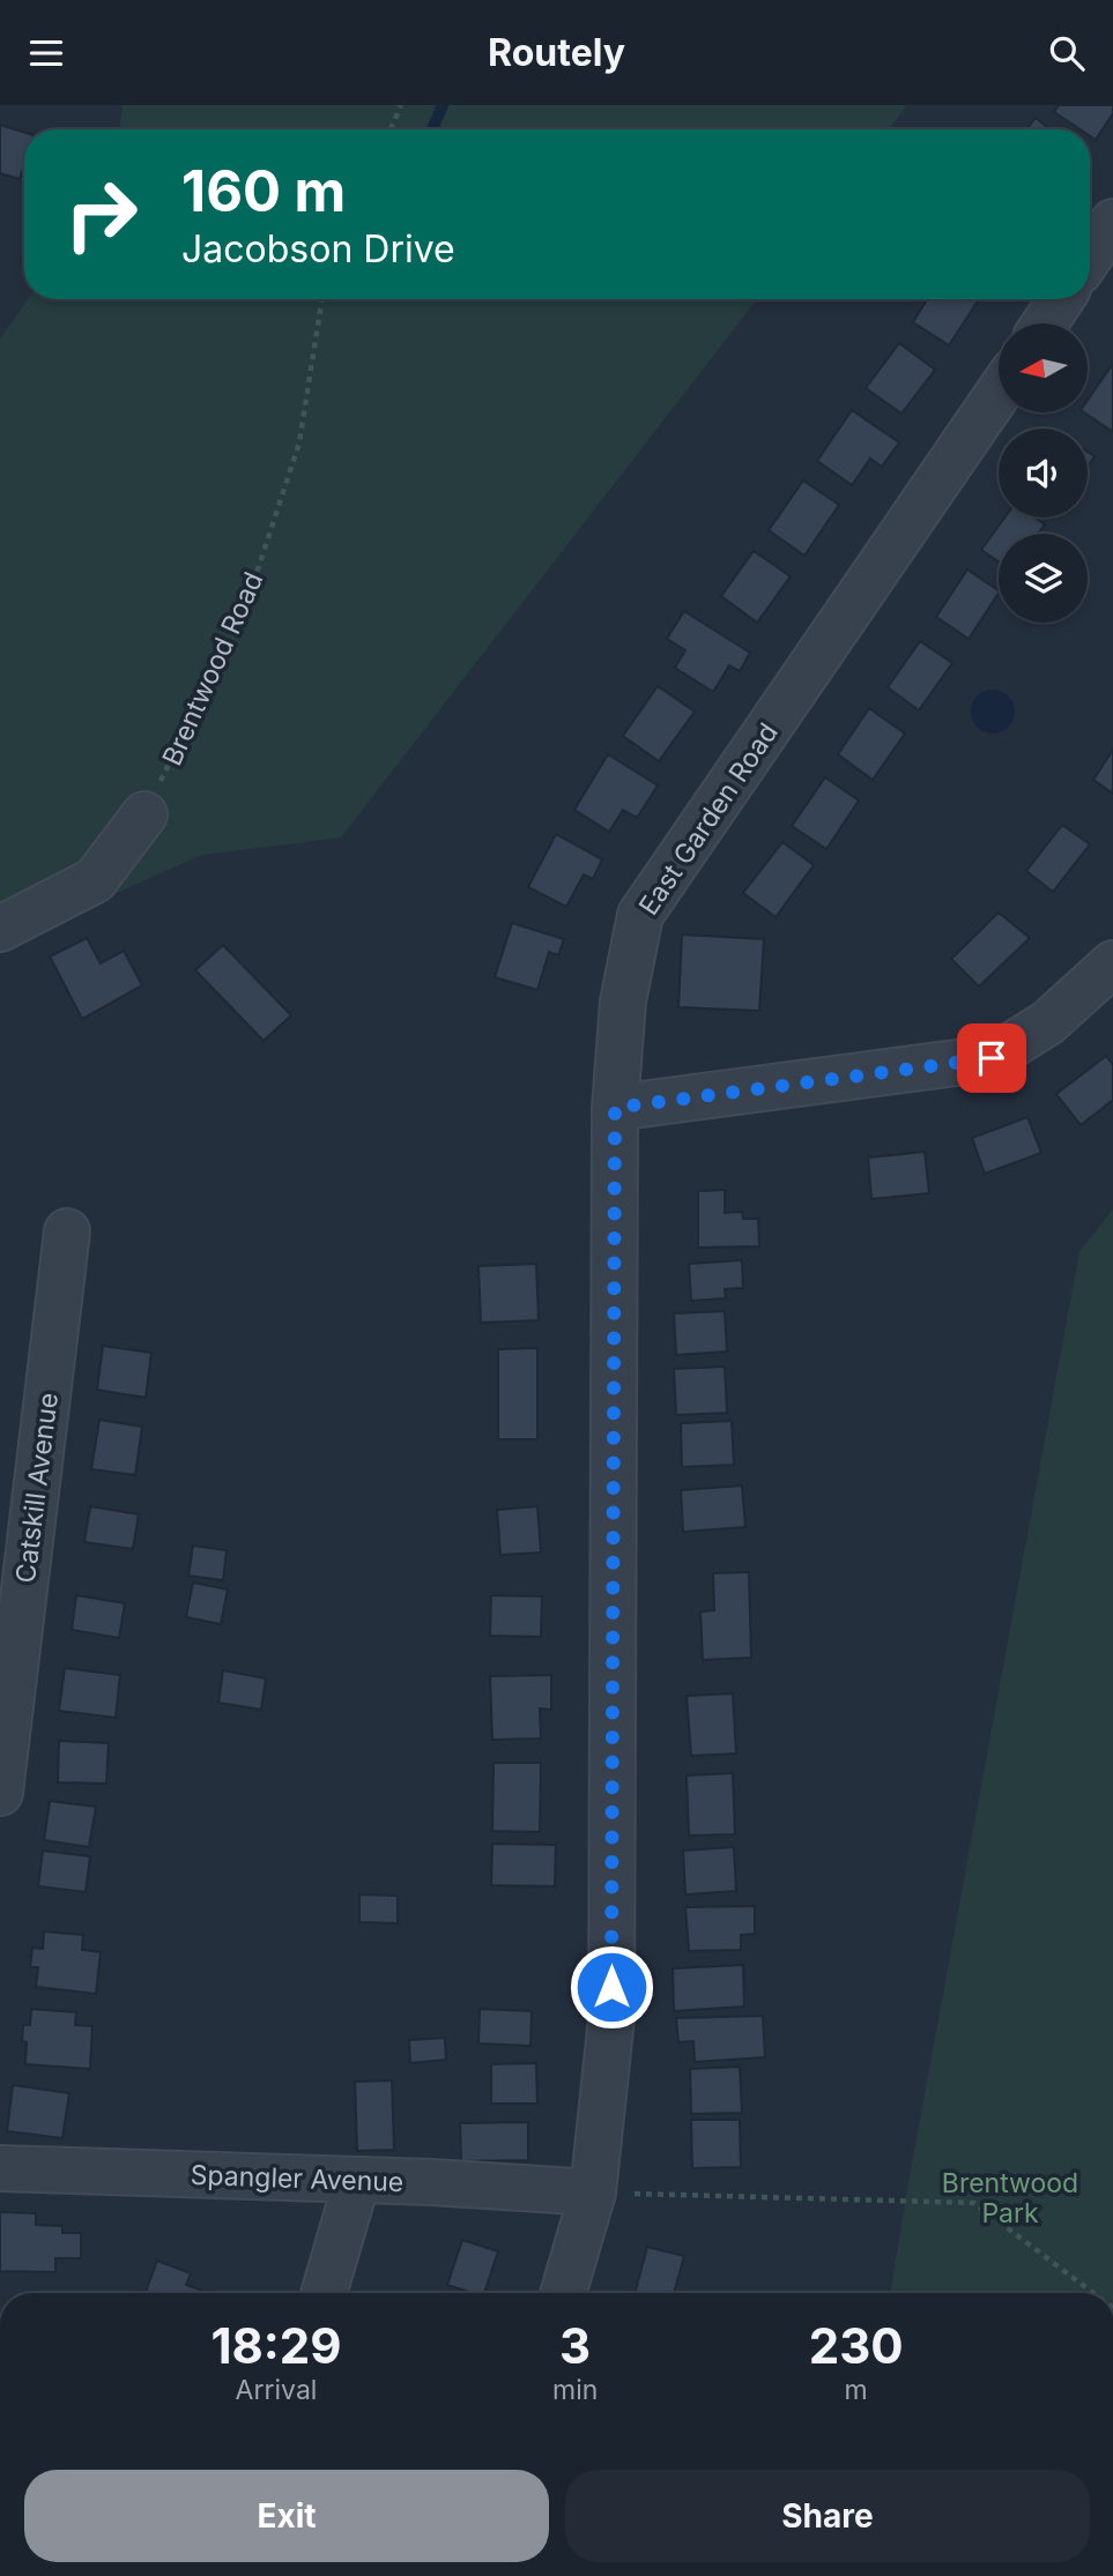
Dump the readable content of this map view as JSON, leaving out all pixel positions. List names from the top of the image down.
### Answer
{
  "streets": {
    "street": ["East Garden Road", "Catskill Avenue", "Spangler Avenue"],
    "path": ["Brentwood Road"]
  },
  "crossings": [
    ["East Garden Road", "Spangler Avenue"]
  ],
  "parks": ["Brentwood Park"],
  "north": "left",
  "page": {
    "header": "Routely",
    "turn": ["160 m", "Jacobson Drive"],
    "eta": [
      "18:29",
      "Arrival",
      "3",
      "min",
      "230",
      "m"
    ],
    "buttons": ["Exit", "Share"]
  }
}
